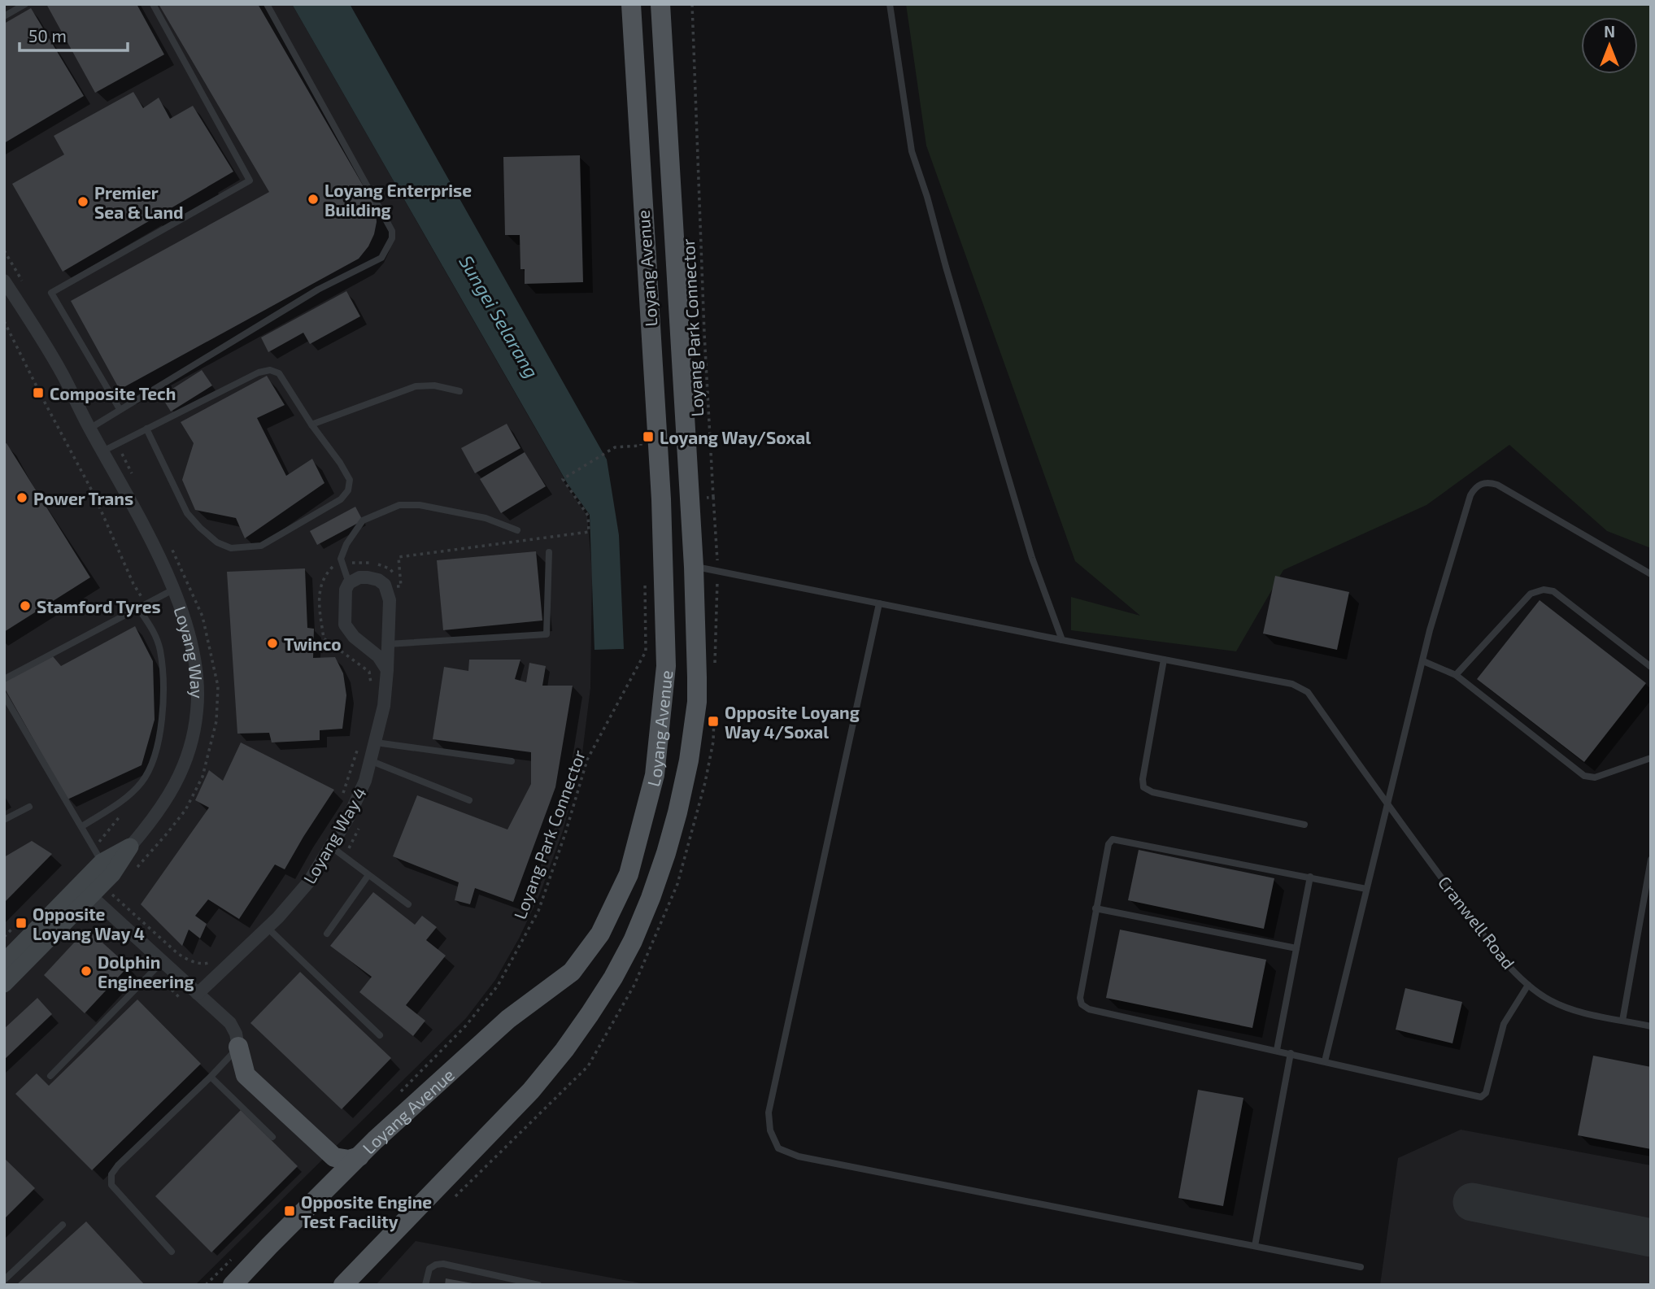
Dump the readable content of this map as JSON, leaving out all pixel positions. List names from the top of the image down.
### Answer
{
  "streets": {
    "main road": ["Loyang Avenue"],
    "street": ["Loyang Way", "Loyang Way 4"],
    "lane": ["Cranwell Road"],
    "path": ["Loyang Park Connector"]
  },
  "crossings": [
    ["Loyang Avenue", "Loyang Park Connector"],
    ["Loyang Avenue", "Cranwell Road"]
  ],
  "water": ["Sungei Selarang"],
  "places": {
    "other": [
      "Loyang Enterprise Building",
      "Premier Sea & Land",
      "Power Trans",
      "Stamford Tyres",
      "Twinco",
      "Dolphin Engineering"
    ],
    "transit": [
      "Composite Tech",
      "Loyang Way/Soxal",
      "Opposite Loyang Way 4/Soxal",
      "Opposite Loyang Way 4",
      "Opposite Engine Test Facility"
    ]
  },
  "scale_bar": "50 m",
  "north": "top"
}
